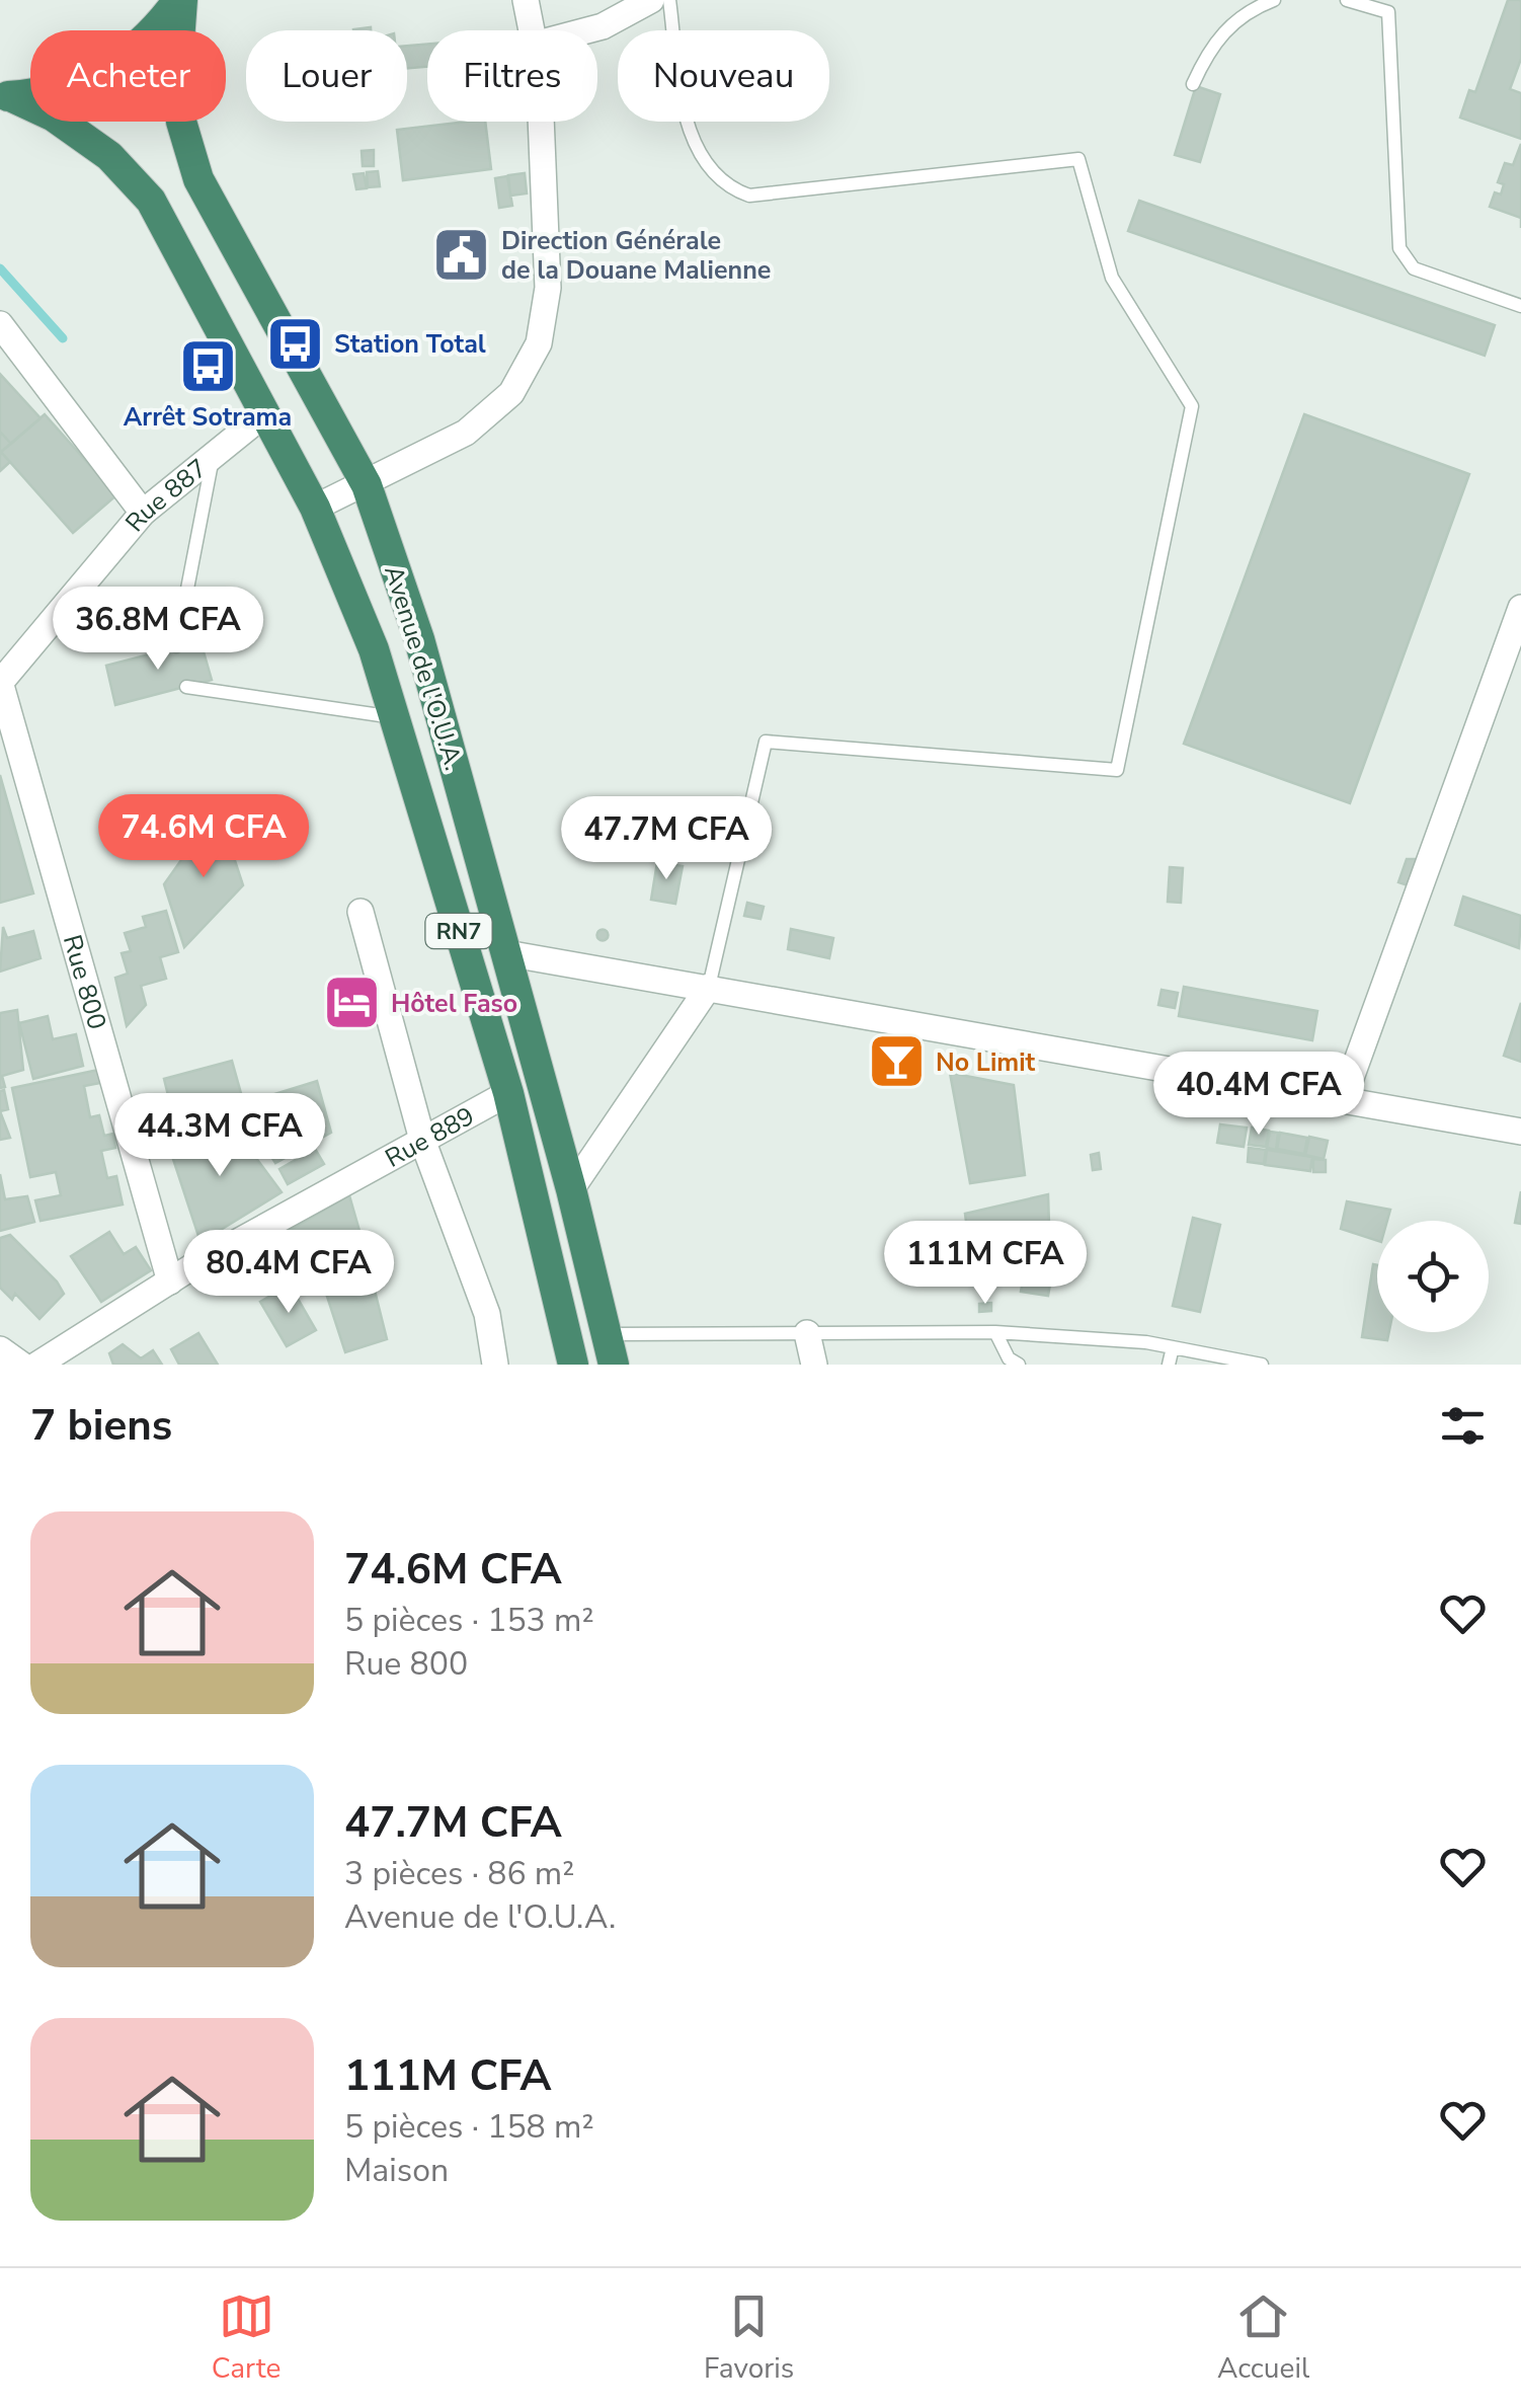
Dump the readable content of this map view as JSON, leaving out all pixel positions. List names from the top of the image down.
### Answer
{
  "streets": {
    "highway": ["Avenue de l'O.U.A.", "RN7"],
    "street": ["Rue 887", "Rue 800", "Rue 889"]
  },
  "crossings": [
    ["Rue 887", "Avenue de l'O.U.A."],
    ["Rue 887", "Rue 800"],
    ["Avenue de l'O.U.A.", "Rue 889"],
    ["Rue 800", "Rue 889"]
  ],
  "places": {
    "public building": ["Direction Générale de la Douane Malienne"],
    "bus stop": ["Station Total", "Arrêt Sotrama"],
    "hotel": ["Hôtel Faso"],
    "bar": ["No Limit"]
  },
  "page": {
    "chip": [
      "Acheter",
      "Louer",
      "Filtres",
      "Nouveau"
    ],
    "price": [
      "36.8M CFA",
      "74.6M CFA",
      "47.7M CFA",
      "40.4M CFA",
      "44.3M CFA",
      "111M CFA",
      "80.4M CFA"
    ],
    "heading": "7 biens",
    "list": [
      {
        "name": "74.6M CFA",
        "note": "5 pièces · 153 m² · Rue 800"
      },
      {
        "name": "47.7M CFA",
        "note": "3 pièces · 86 m² · Avenue de l'O.U.A."
      },
      {
        "name": "111M CFA",
        "note": "5 pièces · 158 m² · Maison"
      }
    ],
    "tabs": ["Carte", "Favoris", "Accueil"]
  }
}
